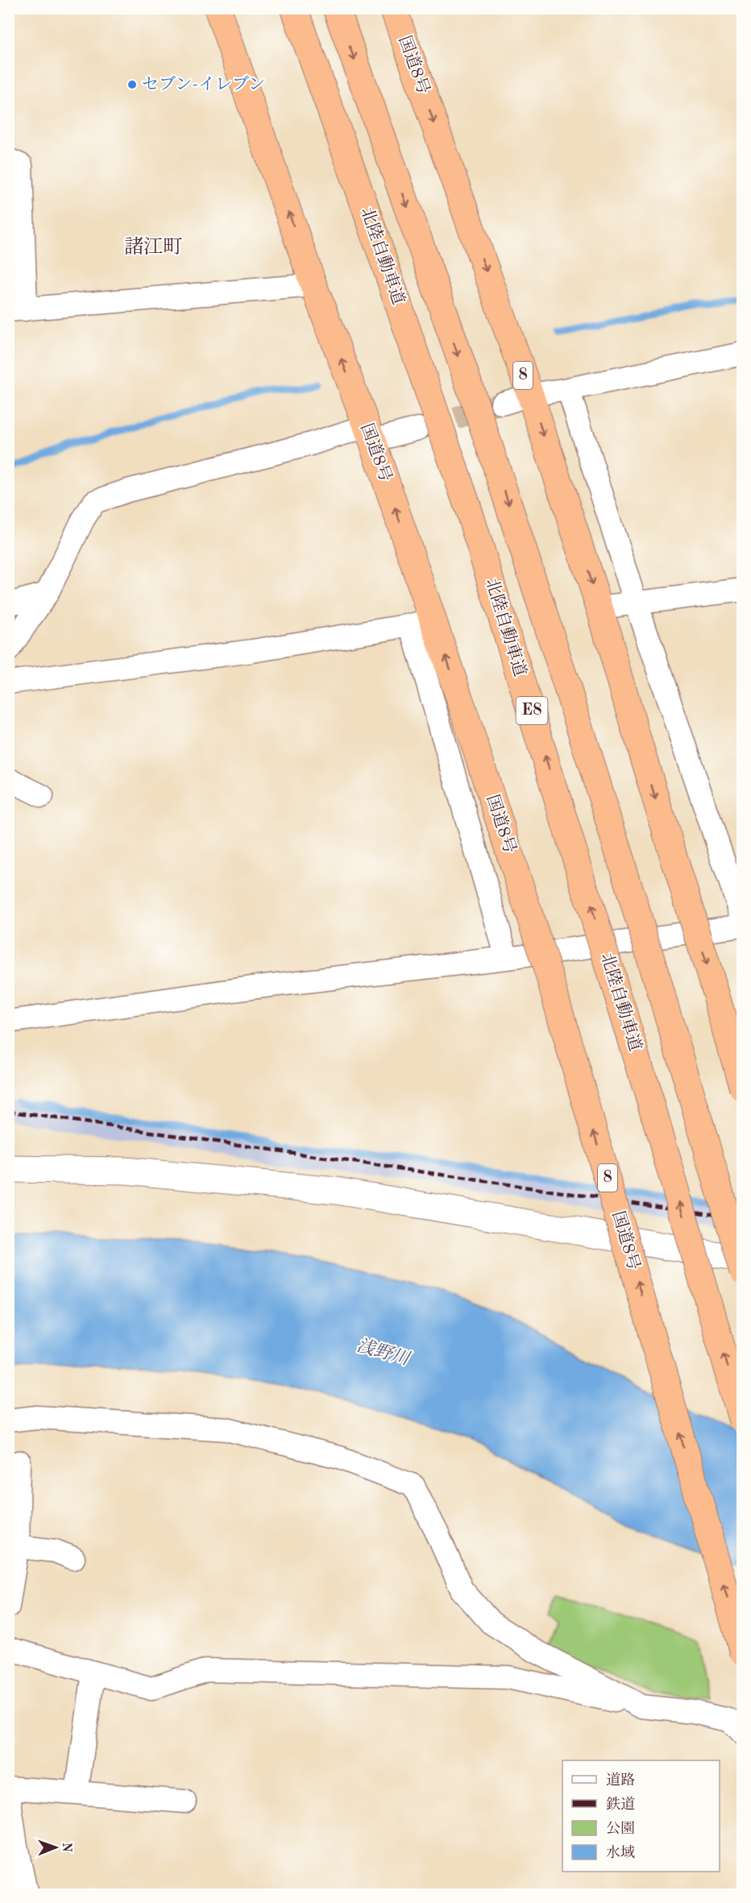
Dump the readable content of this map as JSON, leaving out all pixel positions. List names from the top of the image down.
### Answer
{
  "streets": {
    "highway": [
      "国道8号",
      "北陸自動車道",
      "8",
      "E8"
    ]
  },
  "districts": ["諸江町"],
  "water": ["浅野川"],
  "places": ["セブン-イレブン"],
  "legend": [
    "道路",
    "鉄道",
    "公園",
    "水域"
  ],
  "north": "right"
}
